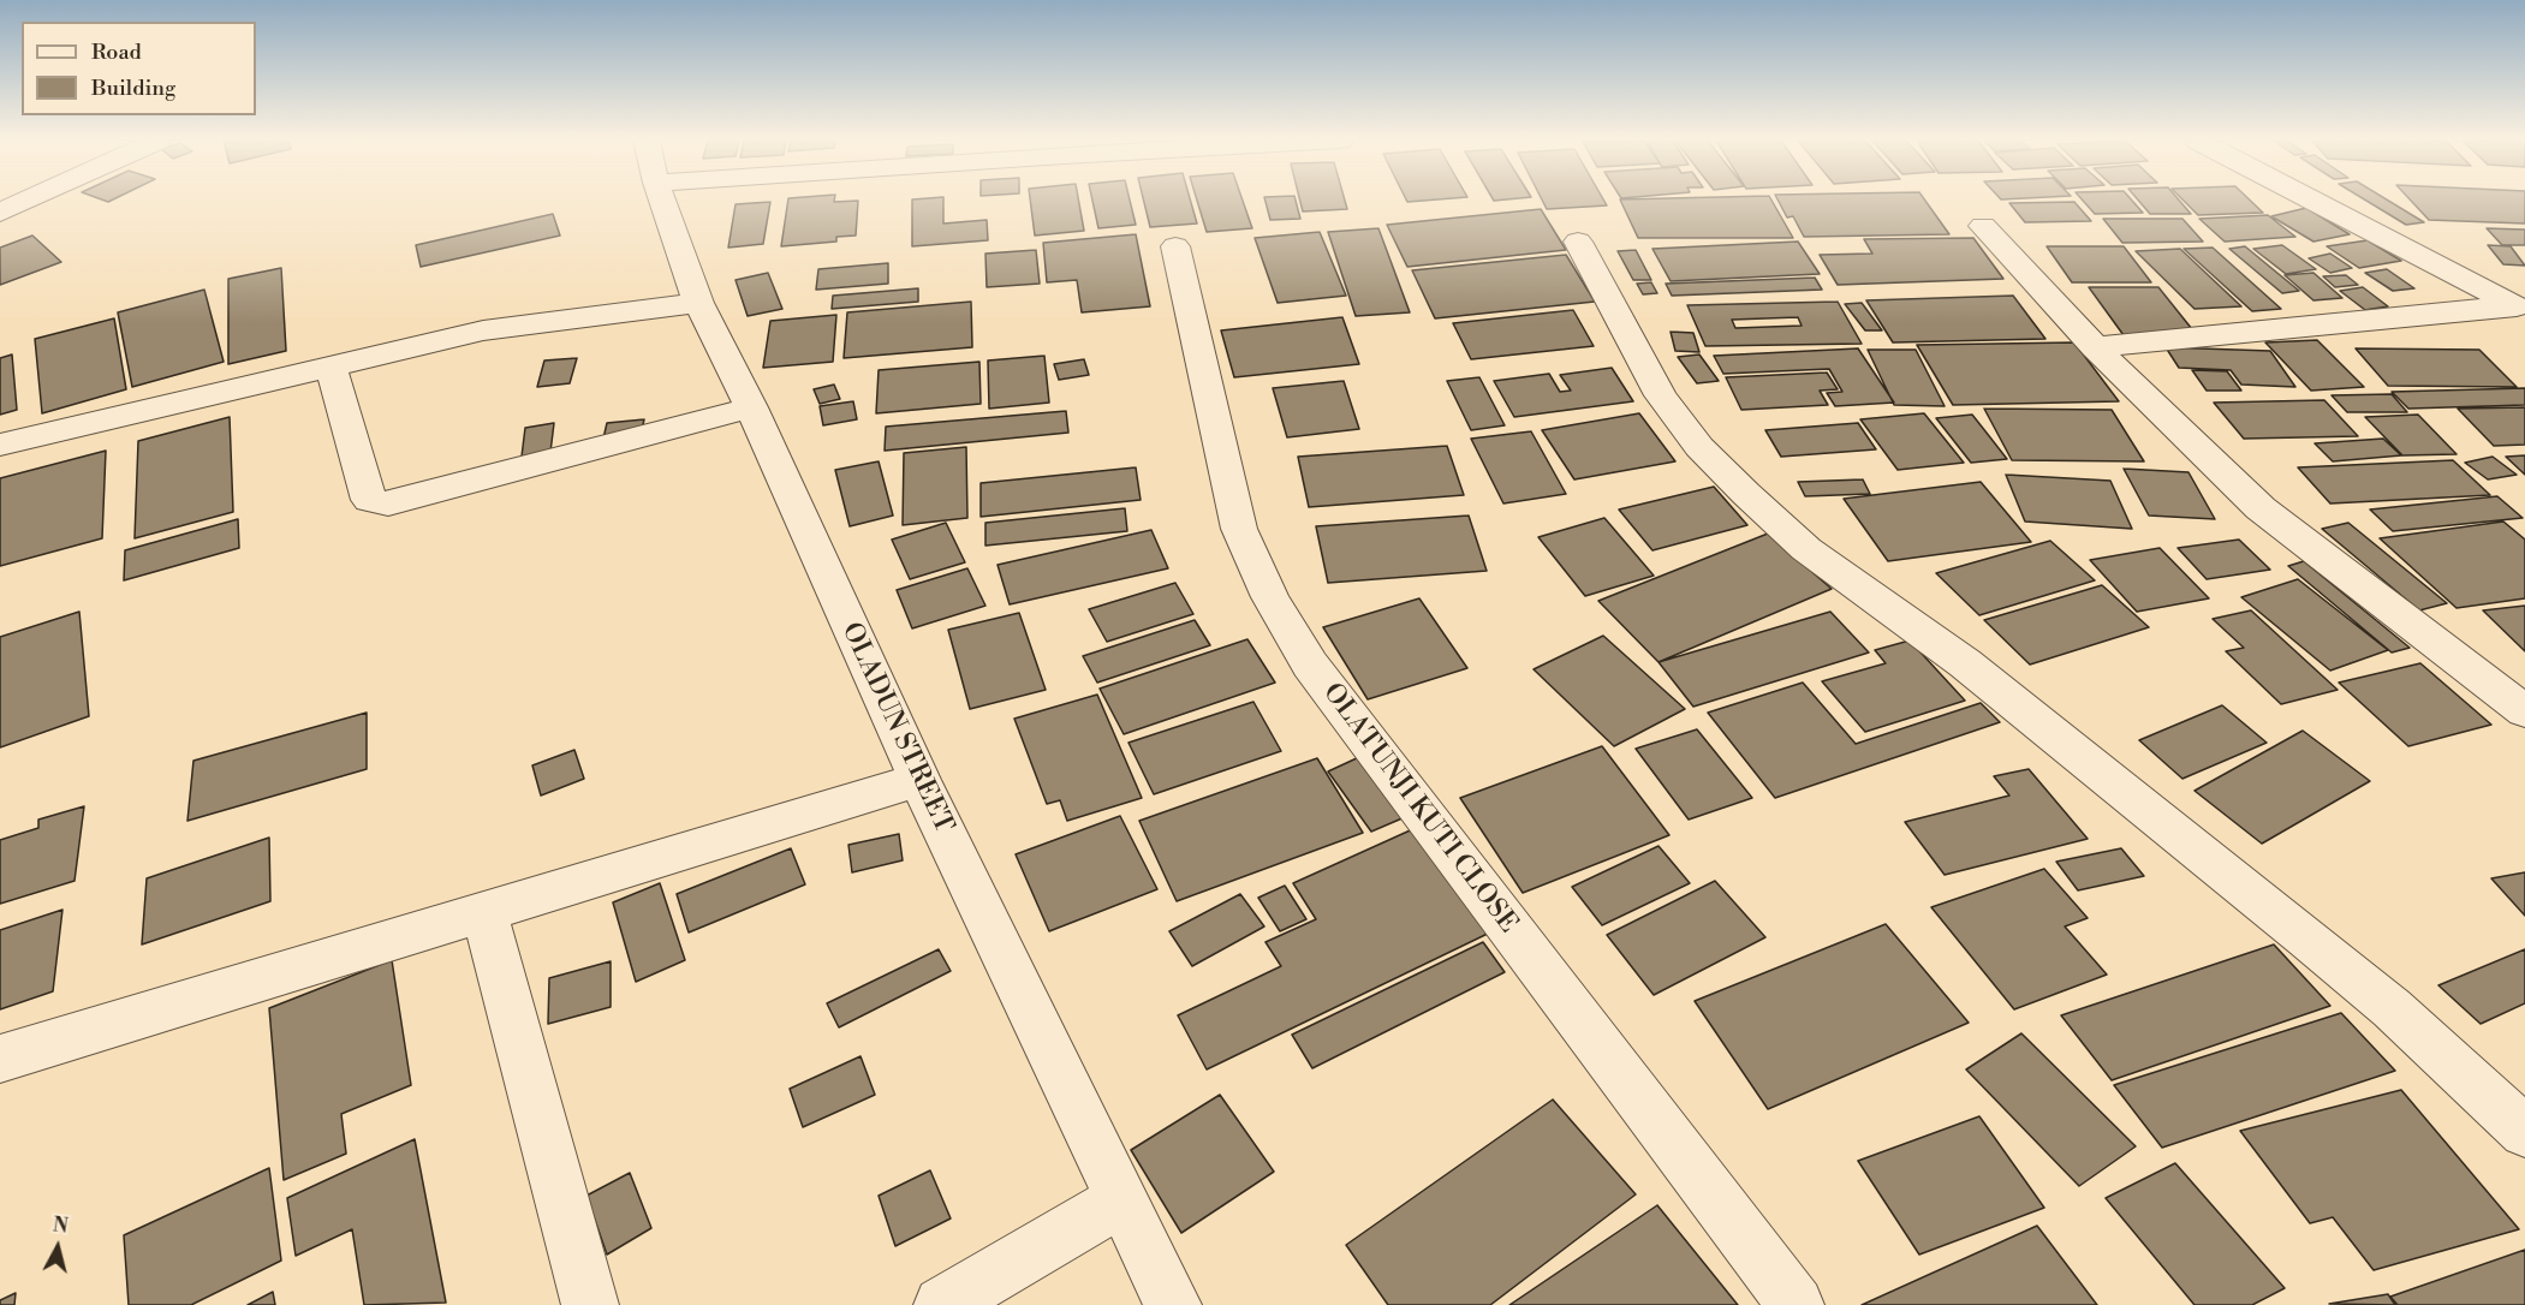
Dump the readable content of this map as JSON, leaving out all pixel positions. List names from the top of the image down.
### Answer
{
  "streets": {
    "street": ["OLADUN STREET", "OLATUNJI KUTI CLOSE"]
  },
  "legend": ["Road", "Building"],
  "north": "top"
}
